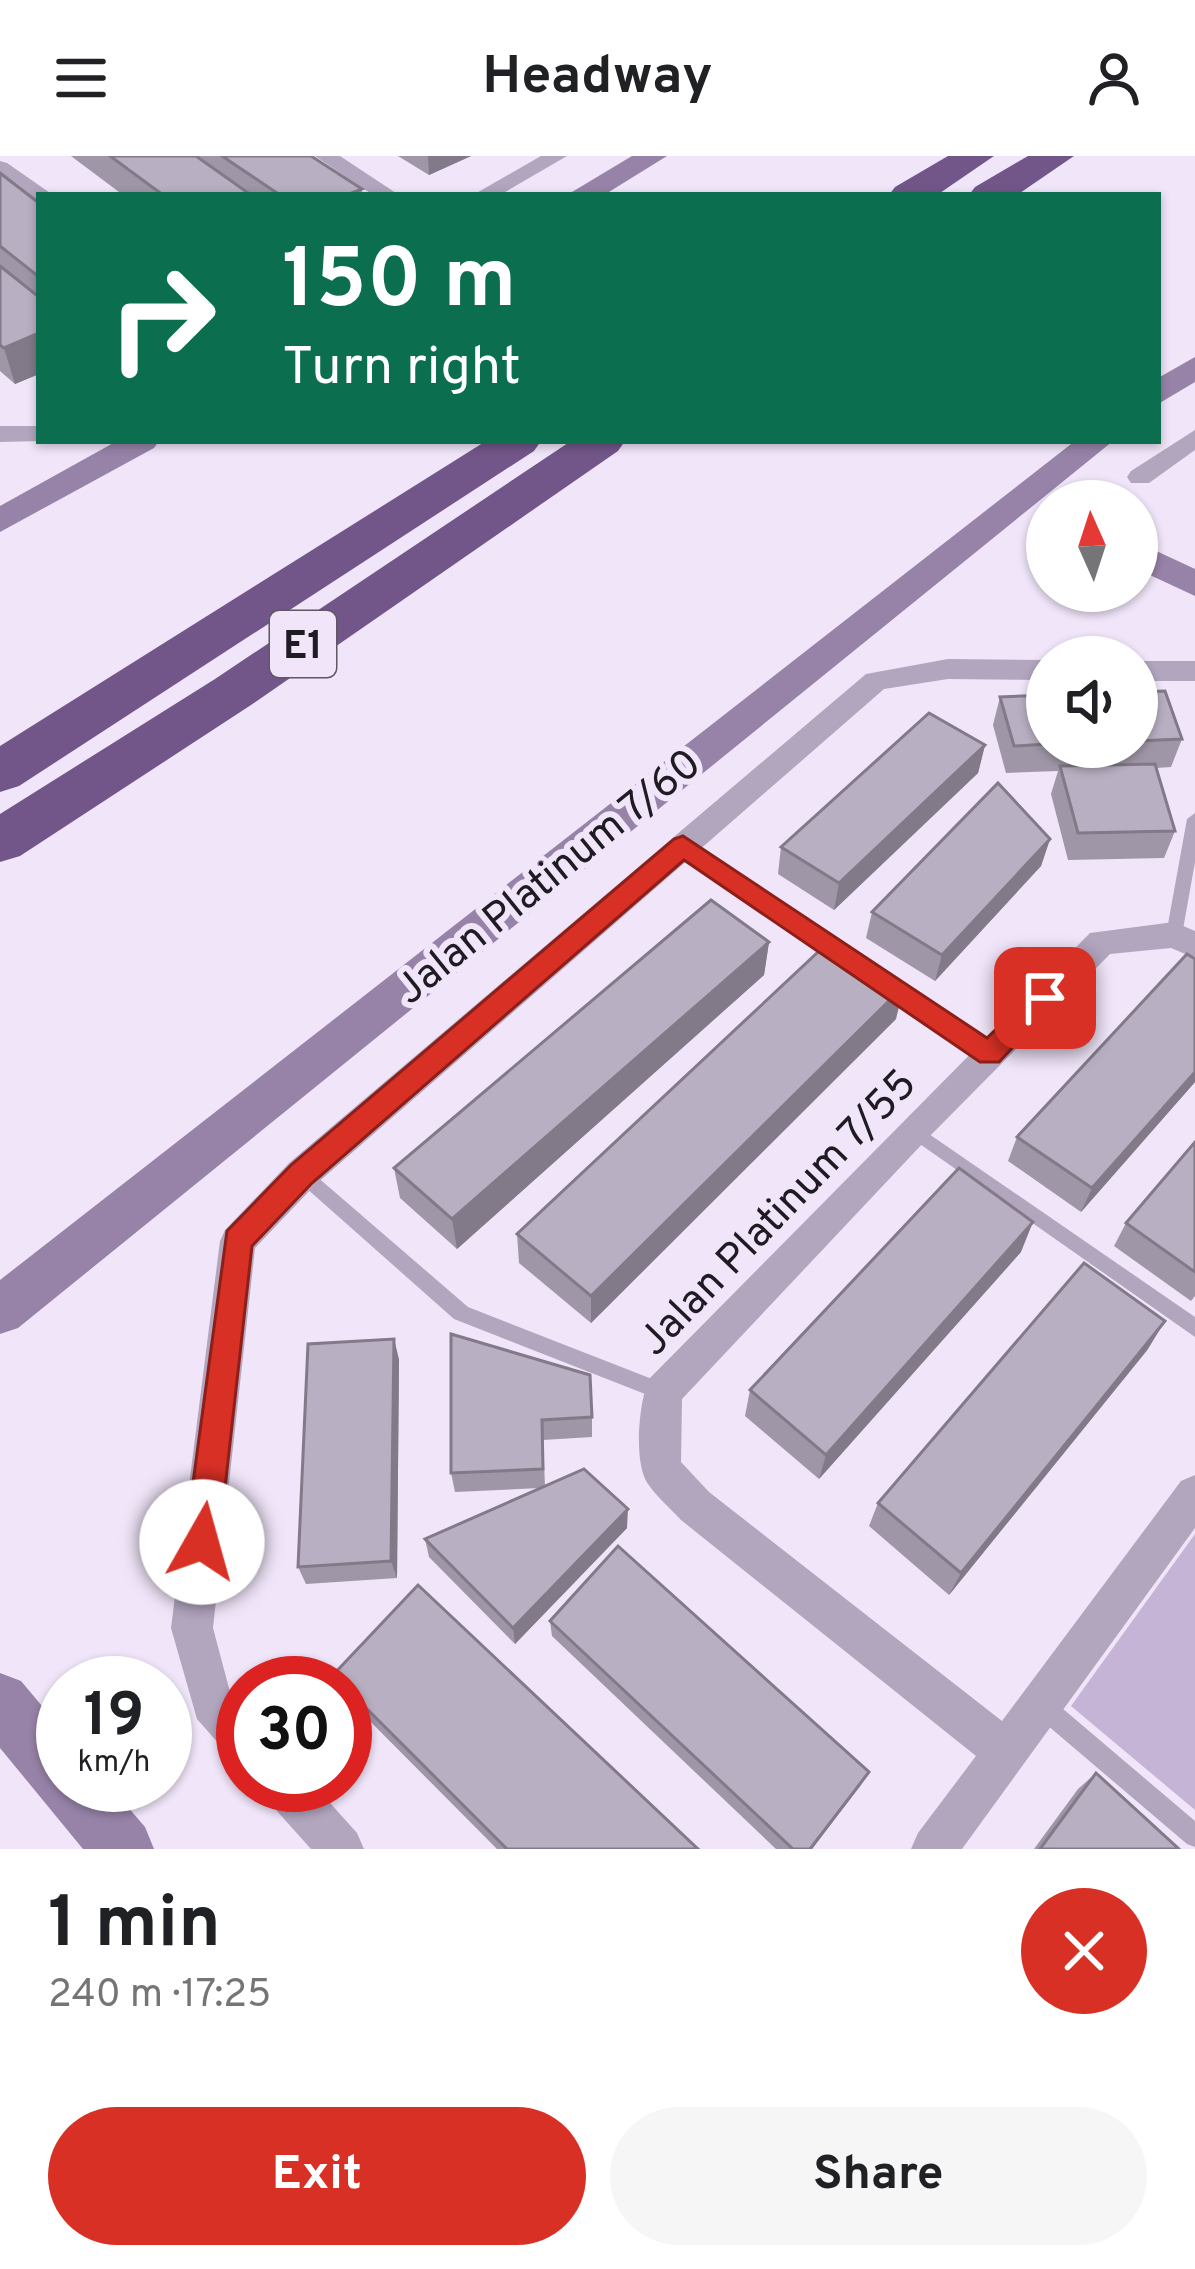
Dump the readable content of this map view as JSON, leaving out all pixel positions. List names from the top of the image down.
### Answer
{
  "streets": {
    "highway": ["E1"],
    "street": ["Jalan Platinum 7/60", "Jalan Platinum 7/55"]
  },
  "north": "top",
  "page": {
    "header": "Headway",
    "turn": ["150 m", "Turn right"],
    "speed": "19 km/h",
    "limit": "30",
    "heading": ["1 min", "240 m · 17:25"],
    "buttons": ["Exit", "Share"]
  }
}
